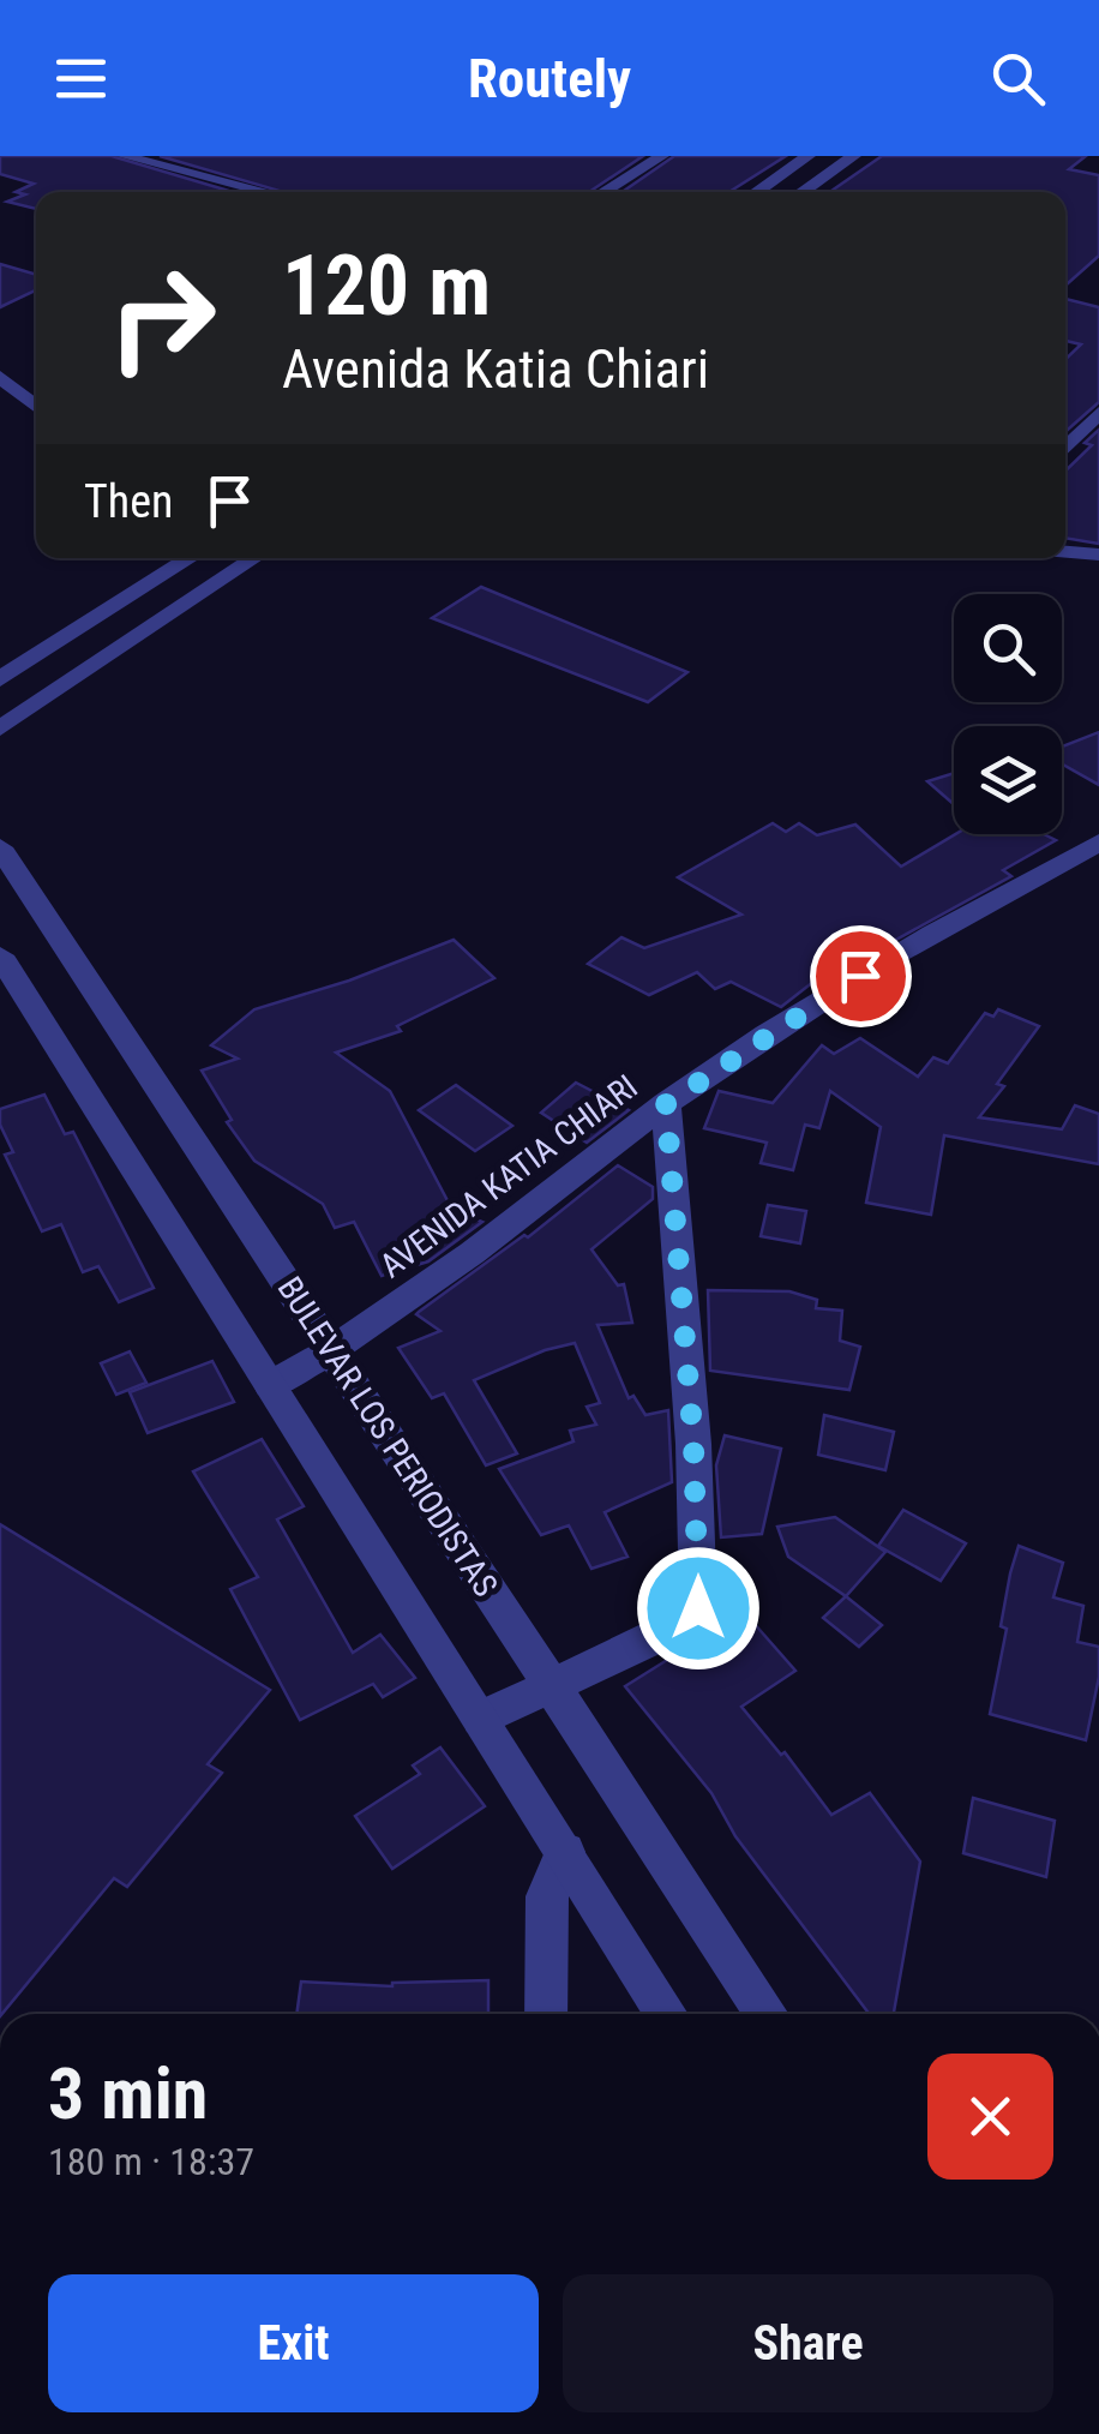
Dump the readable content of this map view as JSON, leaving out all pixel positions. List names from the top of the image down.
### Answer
{
  "streets": {
    "street": ["AVENIDA KATIA CHIARI", "BULEVAR LOS PERIODISTAS"]
  },
  "crossings": [
    ["AVENIDA KATIA CHIARI", "BULEVAR LOS PERIODISTAS"]
  ],
  "page": {
    "header": "Routely",
    "turn": ["120 m", "Avenida Katia Chiari"],
    "then": "Then",
    "heading": ["3 min", "180 m · 18:37"],
    "buttons": ["Exit", "Share"]
  }
}
